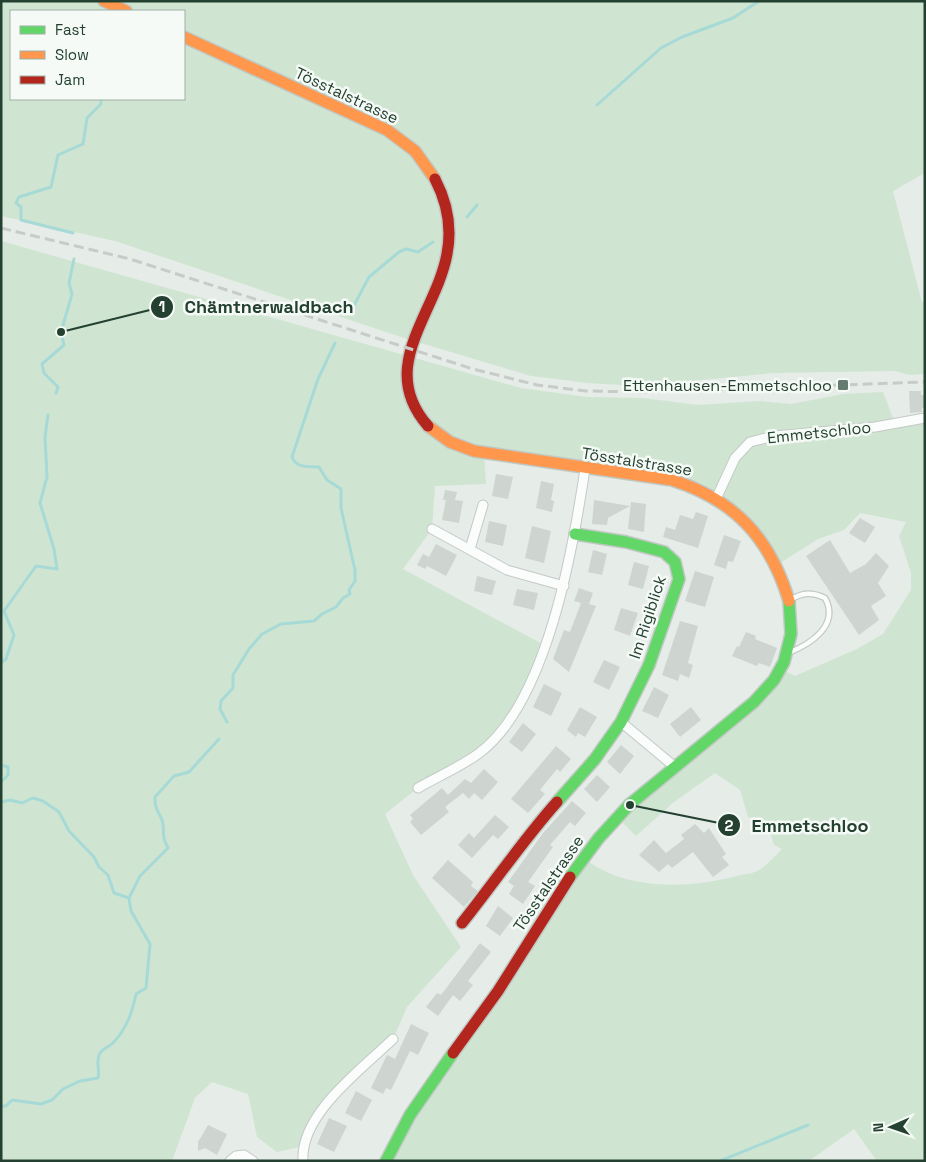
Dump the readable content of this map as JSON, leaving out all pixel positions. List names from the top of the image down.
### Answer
{
  "streets": {
    "main road": ["Tösstalstrasse", "Im Rigiblick"],
    "street": ["Emmetschloo"]
  },
  "crossings": [
    ["Tösstalstrasse", "Emmetschloo"]
  ],
  "places": {
    "other": ["Chämtnerwaldbach", "Emmetschloo"],
    "transit": ["Ettenhausen-Emmetschloo"]
  },
  "legend": ["Fast", "Slow", "Jam"],
  "north": "left"
}
